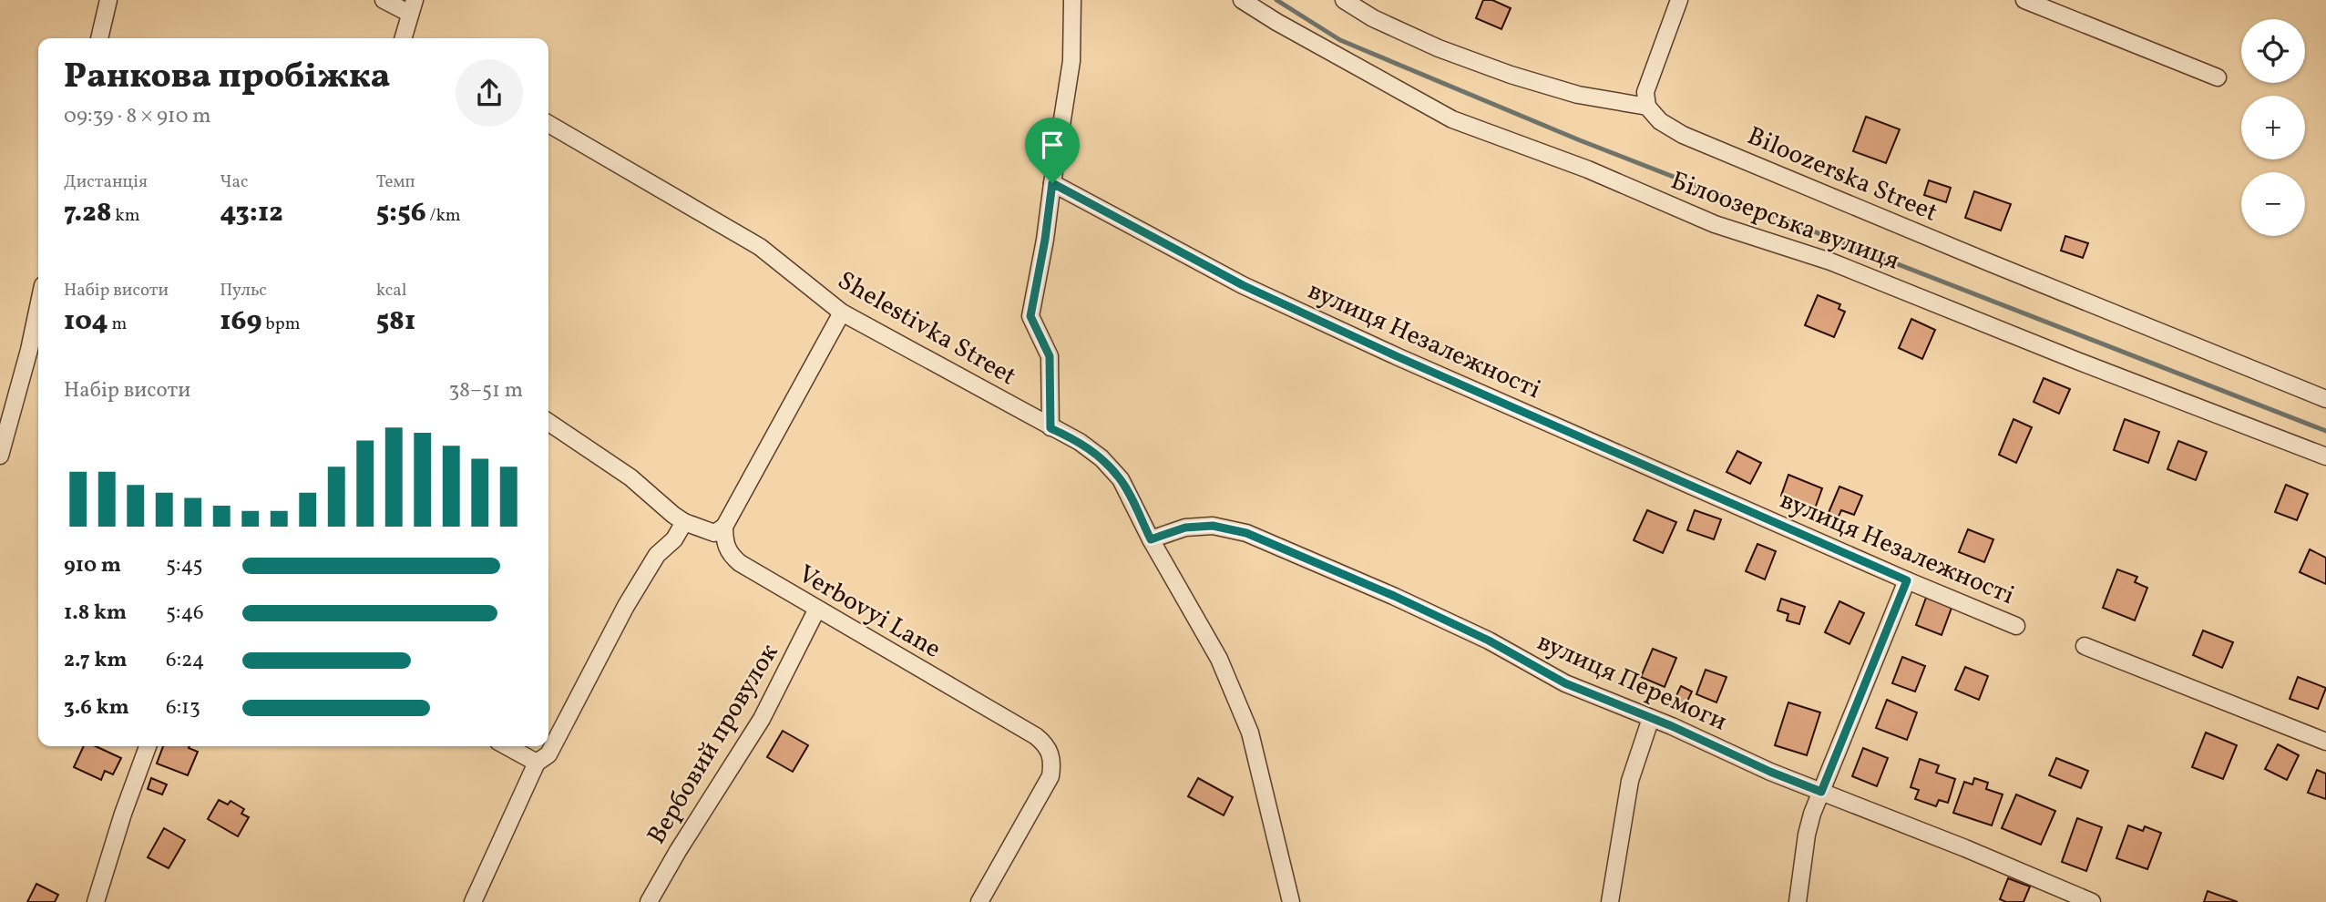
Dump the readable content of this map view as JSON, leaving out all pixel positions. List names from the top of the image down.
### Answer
{
  "streets": {
    "street": [
      "Biloozerska Street",
      "Білоозерська вулиця",
      "Shelestivka Street",
      "вулиця Незалежності",
      "Verbovyi Lane",
      "вулиця Перемоги",
      "Вербовий провулок"
    ]
  },
  "crossings": [
    ["Shelestivka Street", "вулиця Перемоги"],
    ["Verbovyi Lane", "Вербовий провулок"]
  ],
  "page": {
    "map_buttons": ["+", "−"],
    "heading": ["Ранкова пробіжка", "09:39 · 8 × 910 m"],
    "stats": [
      ["Дистанція", "7.28 km"],
      ["Час", "43:12"],
      ["Темп", "5:56 /km"],
      ["Набір висоти", "104 m"],
      ["Пульс", "169 bpm"],
      ["kcal", "581"]
    ],
    "chart": ["Набір висоти", "38–51 m"],
    "list": [
      {
        "name": "910 m",
        "note": "5:45"
      },
      {
        "name": "1.8 km",
        "note": "5:46"
      },
      {
        "name": "2.7 km",
        "note": "6:24"
      },
      {
        "name": "3.6 km",
        "note": "6:13"
      }
    ]
  }
}
